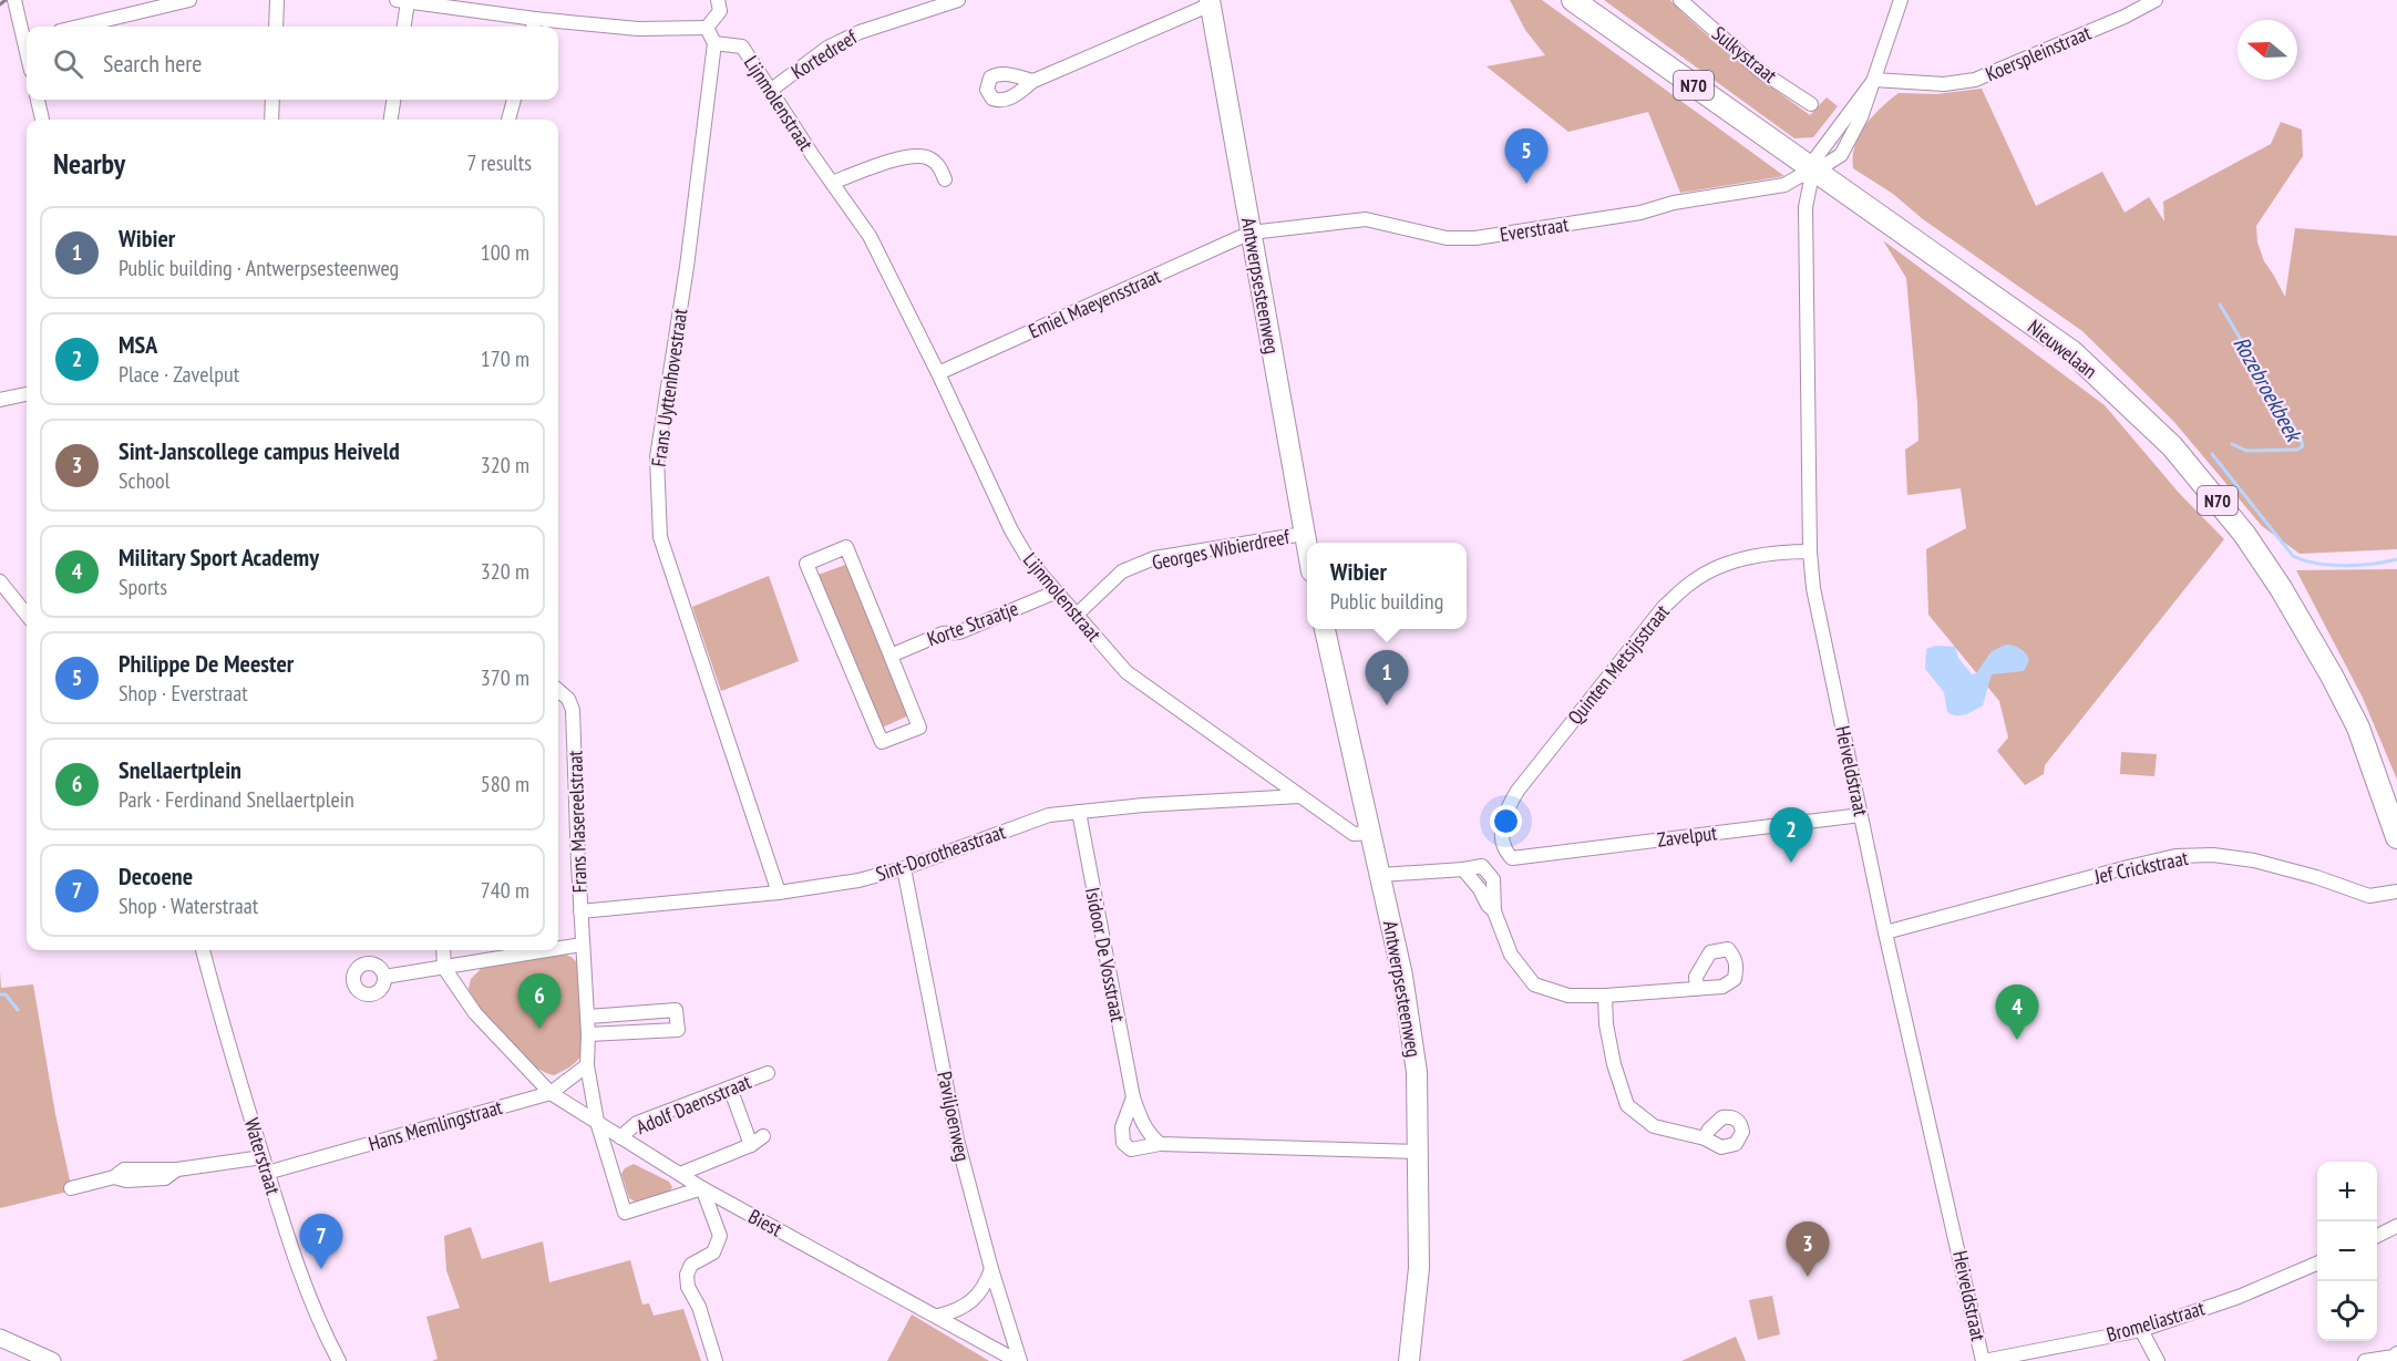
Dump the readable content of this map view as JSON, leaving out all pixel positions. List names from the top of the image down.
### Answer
{
  "streets": {
    "main road": ["N70", "Antwerpsesteenweg", "Nieuwelaan"],
    "street": [
      "Koerspleinstraat",
      "Kortedreef",
      "Sulkystraat",
      "Lijnmolenstraat",
      "Everstraat",
      "Emiel Maeyensstraat",
      "Frans Uyttenhovestraat",
      "Georges Wibierdreef",
      "Korte Straatje",
      "Quinten Metsijsstraat",
      "Heiveldstraat",
      "Frans Masereelstraat",
      "Zavelput",
      "Sint-Dorotheastraat",
      "Jef Crickstraat",
      "Isidoor De Vosstraat",
      "Adolf Daensstraat",
      "Paviljoenweg",
      "Hans Memlingstraat",
      "Waterstraat",
      "Biest",
      "Bromeliastraat"
    ]
  },
  "crossings": [
    ["Kortedreef", "Lijnmolenstraat"],
    ["Lijnmolenstraat", "Antwerpsesteenweg"],
    ["Lijnmolenstraat", "Emiel Maeyensstraat"],
    ["Lijnmolenstraat", "Frans Uyttenhovestraat"],
    ["Lijnmolenstraat", "Georges Wibierdreef"],
    ["Lijnmolenstraat", "Korte Straatje"],
    ["Lijnmolenstraat", "Sint-Dorotheastraat"],
    ["Everstraat", "Antwerpsesteenweg"],
    ["Everstraat", "Emiel Maeyensstraat"],
    ["Everstraat", "Nieuwelaan"],
    ["Everstraat", "Heiveldstraat"],
    ["Antwerpsesteenweg", "Emiel Maeyensstraat"],
    ["Antwerpsesteenweg", "Georges Wibierdreef"],
    ["Antwerpsesteenweg", "Isidoor De Vosstraat"],
    ["Nieuwelaan", "Heiveldstraat"],
    ["Frans Uyttenhovestraat", "Sint-Dorotheastraat"],
    ["Quinten Metsijsstraat", "Heiveldstraat"],
    ["Quinten Metsijsstraat", "Zavelput"],
    ["Heiveldstraat", "Zavelput"],
    ["Heiveldstraat", "Jef Crickstraat"],
    ["Heiveldstraat", "Bromeliastraat"],
    ["Frans Masereelstraat", "Sint-Dorotheastraat"],
    ["Frans Masereelstraat", "Biest"],
    ["Sint-Dorotheastraat", "Isidoor De Vosstraat"],
    ["Sint-Dorotheastraat", "Paviljoenweg"],
    ["Adolf Daensstraat", "Biest"],
    ["Paviljoenweg", "Biest"],
    ["Hans Memlingstraat", "Waterstraat"]
  ],
  "water": ["Rozebroekbeek"],
  "north": "left",
  "page": {
    "search": "Search here",
    "heading": ["Nearby", "7 results"],
    "pins": [
      "5",
      "1",
      "2",
      "6",
      "4",
      "7",
      "3"
    ],
    "list": [
      {
        "mark": "1",
        "name": "Wibier",
        "note": "Public building · Antwerpsesteenweg",
        "value": "100 m"
      },
      {
        "mark": "2",
        "name": "MSA",
        "note": "Place · Zavelput",
        "value": "170 m"
      },
      {
        "mark": "3",
        "name": "Sint-Janscollege campus Heiveld",
        "note": "School",
        "value": "320 m"
      },
      {
        "mark": "4",
        "name": "Military Sport Academy",
        "note": "Sports",
        "value": "320 m"
      },
      {
        "mark": "5",
        "name": "Philippe De Meester",
        "note": "Shop · Everstraat",
        "value": "370 m"
      },
      {
        "mark": "6",
        "name": "Snellaertplein",
        "note": "Park · Ferdinand Snellaertplein",
        "value": "580 m"
      },
      {
        "mark": "7",
        "name": "Decoene",
        "note": "Shop · Waterstraat",
        "value": "740 m"
      }
    ],
    "popup": ["Wibier", "Public building"],
    "map_buttons": ["+", "−"]
  }
}
